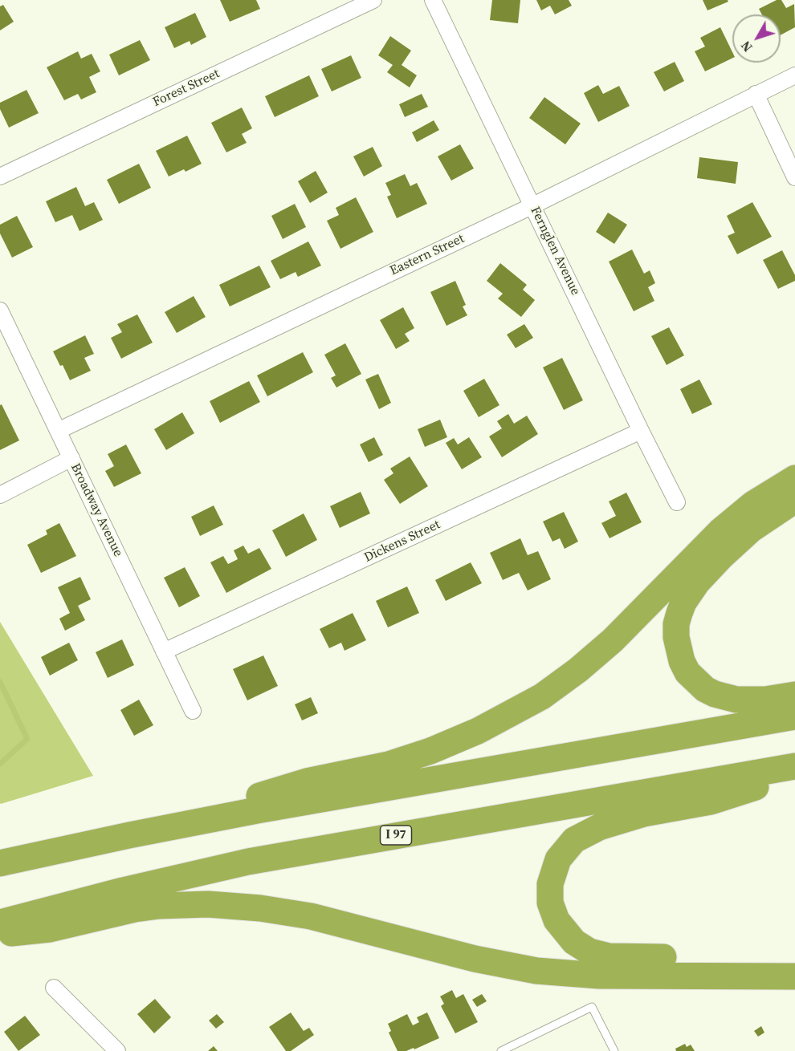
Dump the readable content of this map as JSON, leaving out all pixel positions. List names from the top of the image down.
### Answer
{
  "streets": {
    "highway": ["I 97"],
    "street": [
      "Forest Street",
      "Fernglen Avenue",
      "Eastern Street",
      "Broadway Avenue",
      "Dickens Street"
    ]
  },
  "crossings": [
    ["Fernglen Avenue", "Eastern Street"],
    ["Fernglen Avenue", "Dickens Street"],
    ["Eastern Street", "Broadway Avenue"],
    ["Broadway Avenue", "Dickens Street"]
  ],
  "north": "bottom left"
}
